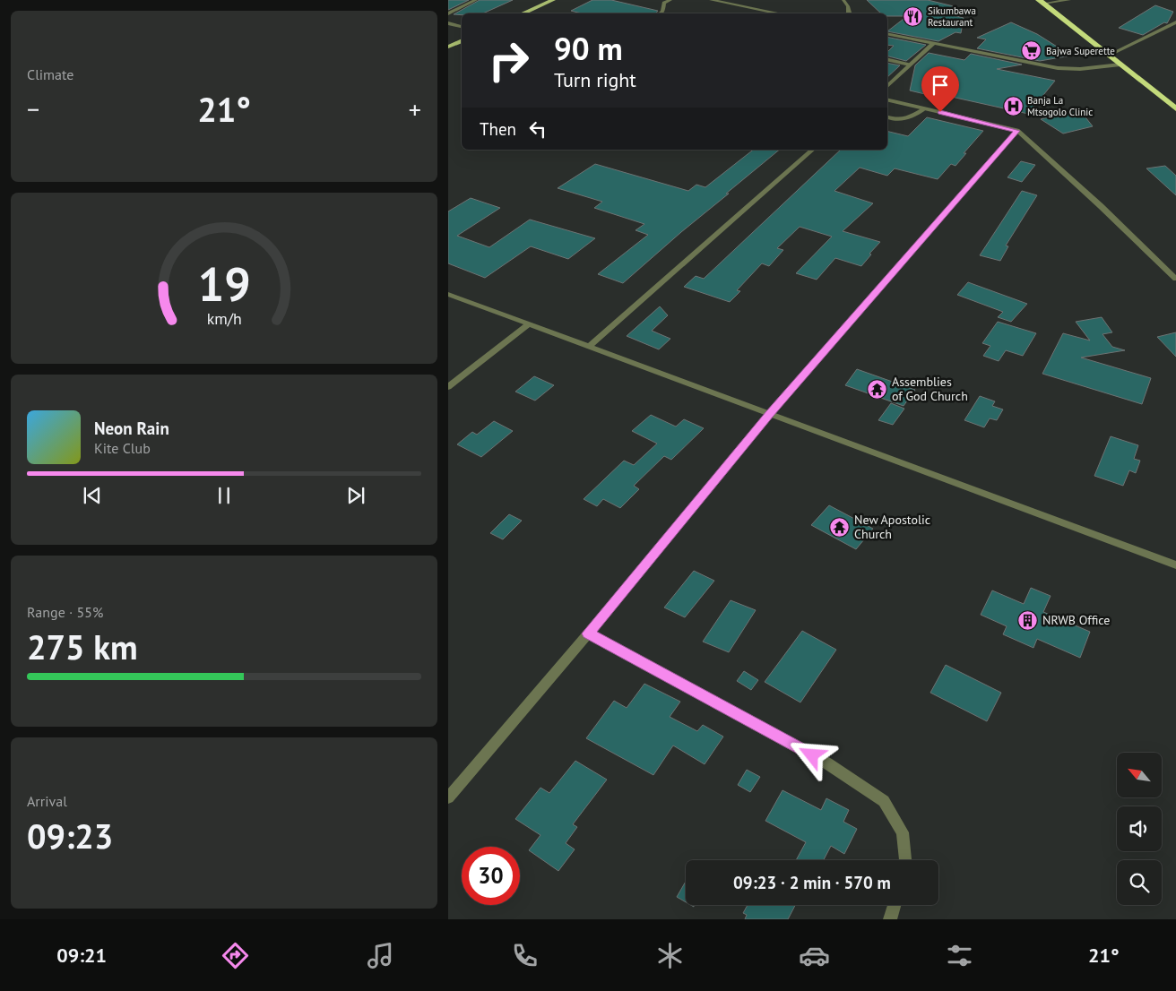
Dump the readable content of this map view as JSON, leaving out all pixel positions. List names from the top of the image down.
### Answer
{
  "places": {
    "restaurant": ["Sikumbawa Restaurant"],
    "supermarket": ["Bajwa Superette"],
    "hospital": ["Banja La Mtsogolo Clinic"],
    "temple": ["Assemblies of God Church", "New Apostolic Church"],
    "building": ["NRWB Office"]
  },
  "north": "top left",
  "page": {
    "tile": [
      "Climate",
      ["Range · 55%", "275 km"],
      ["Arrival", "09:23"]
    ],
    "turn": ["90 m", "Turn right"],
    "heat": ["−", "21°", "+"],
    "then": "Then",
    "song": ["Neon Rain", "Kite Club"],
    "limit": "30",
    "trip": "09:23 · 2 min · 570 m",
    "tabs": ["09:21", "21°"],
    "gauge": ["19", "km/h"]
  }
}
